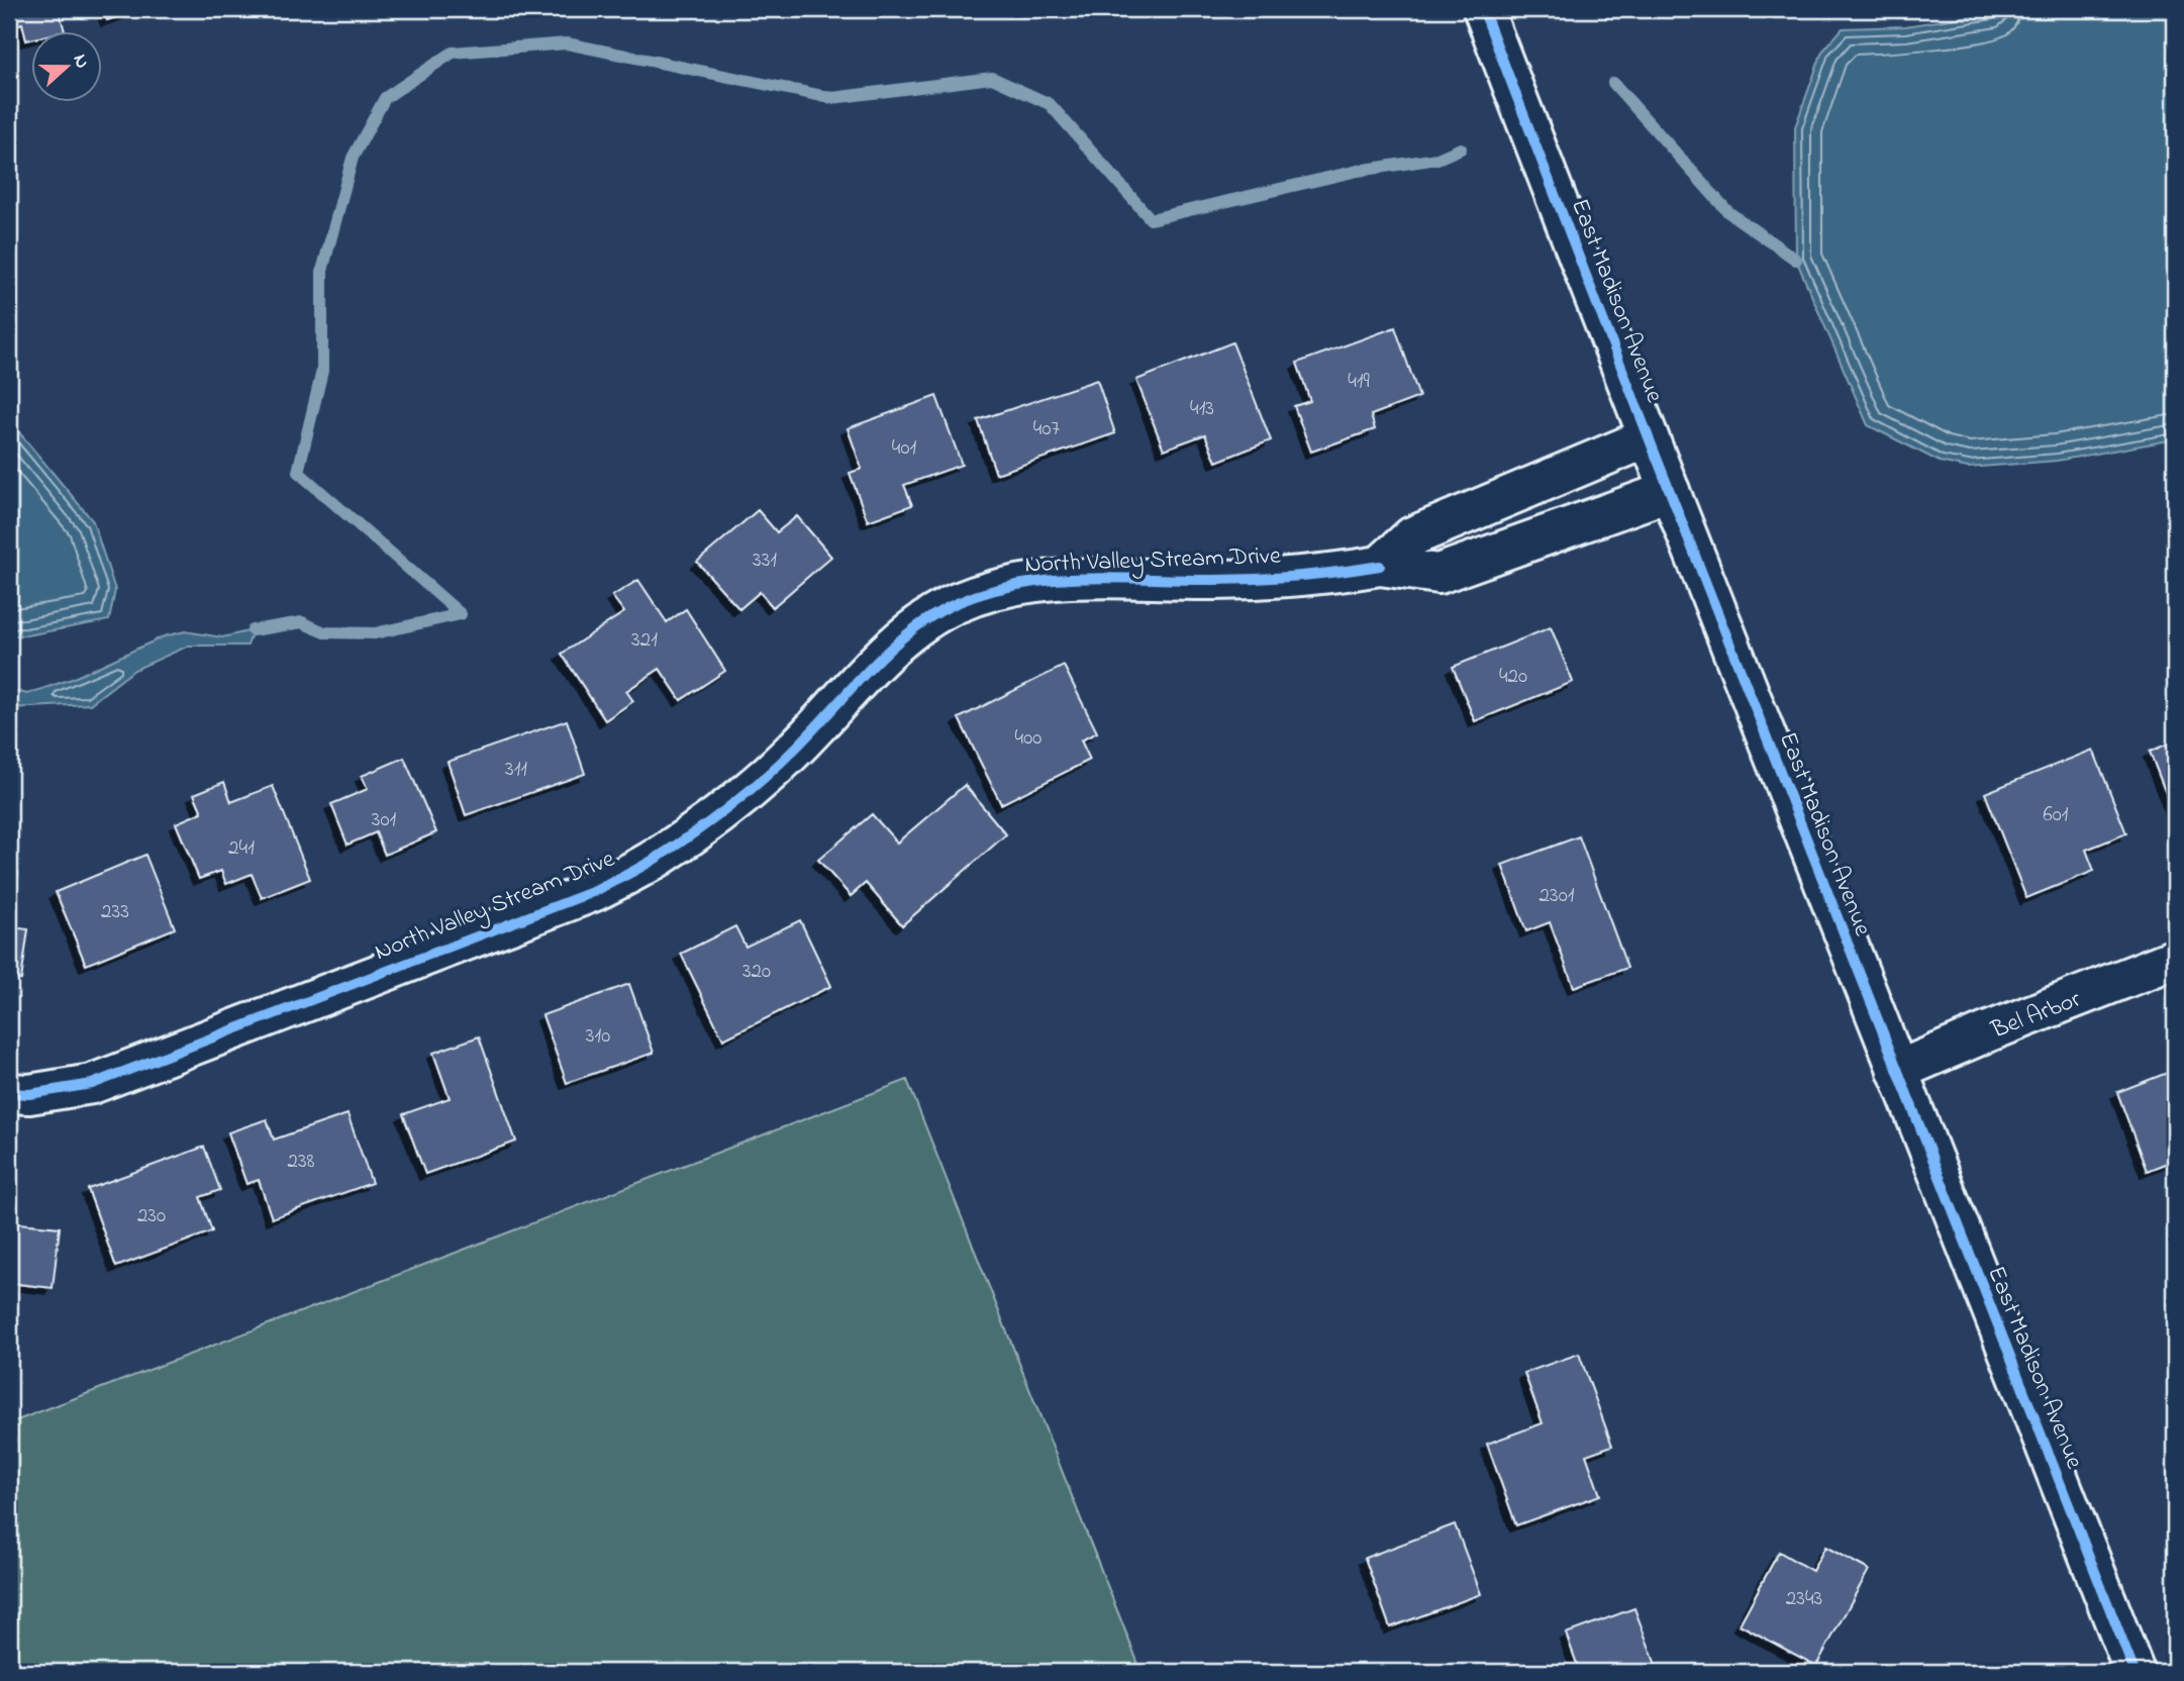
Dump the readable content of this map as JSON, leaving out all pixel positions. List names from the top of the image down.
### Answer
{
  "streets": {
    "street": ["East Madison Avenue", "North Valley Stream Drive", "Bel Arbor"]
  },
  "crossings": [
    ["East Madison Avenue", "North Valley Stream Drive"],
    ["East Madison Avenue", "Bel Arbor"]
  ],
  "house_numbers": [
    "419",
    "413",
    "407",
    "401",
    "331",
    "321",
    "420",
    "400",
    "311",
    "601",
    "301",
    "241",
    "2301",
    "233",
    "320",
    "310",
    "238",
    "230",
    "2343"
  ],
  "north": "right"
}
